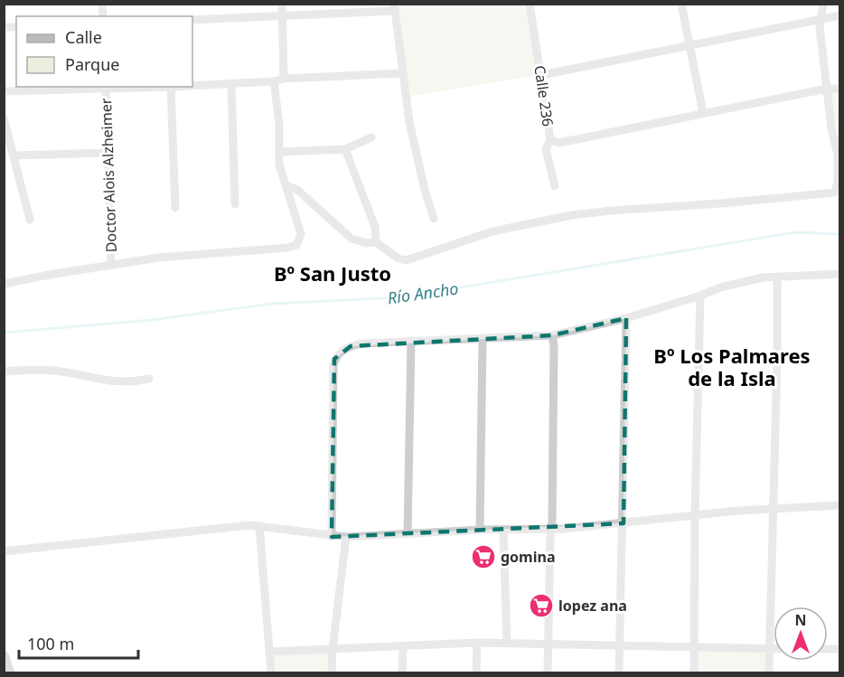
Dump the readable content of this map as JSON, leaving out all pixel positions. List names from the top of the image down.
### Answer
{
  "streets": {
    "street": ["Calle 236", "Doctor Alois Alzheimer"]
  },
  "districts": ["Bº San Justo", "Bº Los Palmares de la Isla"],
  "water": ["Río Ancho"],
  "places": {
    "supermarket": ["gomina", "lopez ana"]
  },
  "legend": ["Calle", "Parque"],
  "scale_bar": "100 m",
  "north": "top"
}
